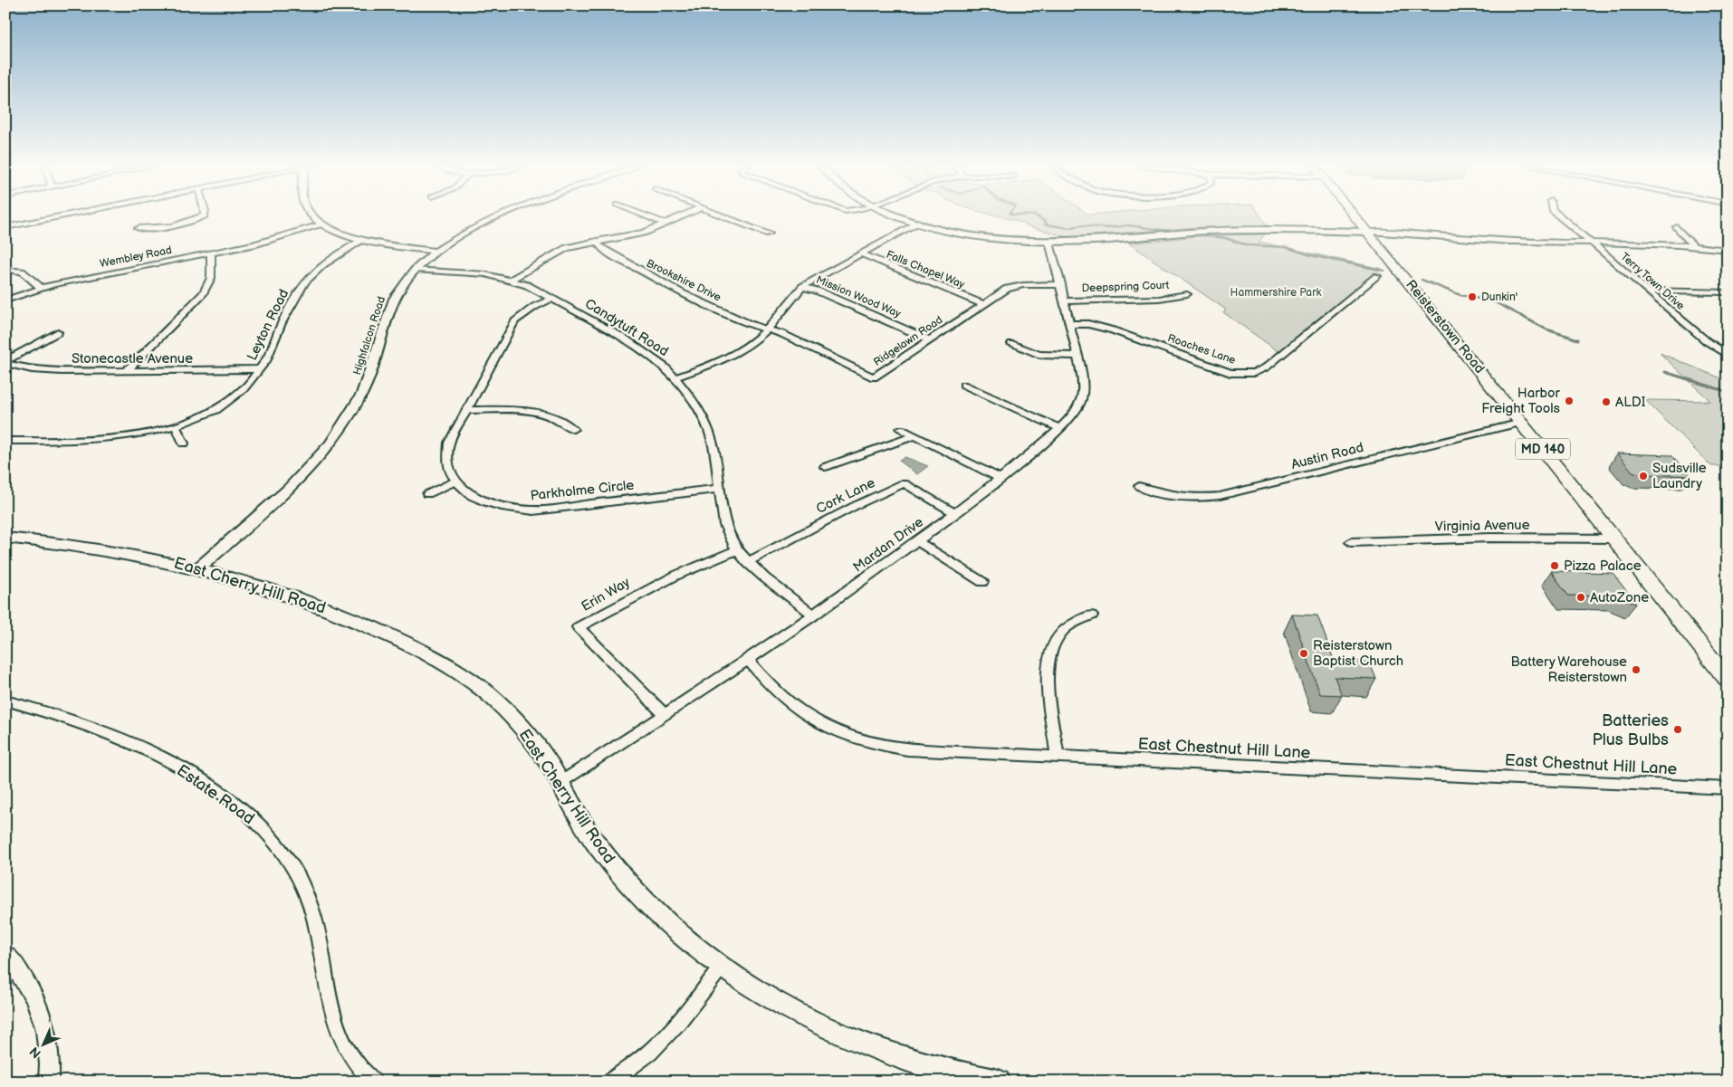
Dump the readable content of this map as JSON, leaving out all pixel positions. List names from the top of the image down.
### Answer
{
  "streets": {
    "main road": ["Reisterstown Road", "MD 140", "East Cherry Hill Road"],
    "street": [
      "Wembley Road",
      "Falls Chapel Way",
      "Brookshire Drive",
      "Terry Town Drive",
      "Deepspring Court",
      "Mission Wood Way",
      "Leyton Road",
      "Candytuft Road",
      "Highfalcon Road",
      "Ridgelawn Road",
      "Roaches Lane",
      "Stonecastle Avenue",
      "Austin Road",
      "Parkholme Circle",
      "Cork Lane",
      "Virginia Avenue",
      "Mardan Drive",
      "Erin Way",
      "East Chestnut Hill Lane",
      "Estate Road"
    ]
  },
  "crossings": [
    ["Falls Chapel Way", "Ridgelawn Road"],
    ["Brookshire Drive", "Ridgelawn Road"],
    ["Deepspring Court", "Mardan Drive"],
    ["Mission Wood Way", "Ridgelawn Road"],
    ["Leyton Road", "Stonecastle Avenue"],
    ["Reisterstown Road", "Austin Road"],
    ["Reisterstown Road", "Virginia Avenue"],
    ["Candytuft Road", "Highfalcon Road"],
    ["Candytuft Road", "Parkholme Circle"],
    ["Candytuft Road", "Cork Lane"],
    ["Candytuft Road", "Mardan Drive"],
    ["Candytuft Road", "Erin Way"],
    ["Highfalcon Road", "East Cherry Hill Road"],
    ["Ridgelawn Road", "Mardan Drive"],
    ["Roaches Lane", "Mardan Drive"],
    ["Cork Lane", "Mardan Drive"],
    ["Mardan Drive", "East Cherry Hill Road"],
    ["Mardan Drive", "Erin Way"],
    ["Mardan Drive", "East Chestnut Hill Lane"]
  ],
  "parks": ["Hammershire Park"],
  "places": [
    "Dunkin'",
    "Harbor Freight Tools",
    "ALDI",
    "Sudsville Laundry",
    "Pizza Palace",
    "AutoZone",
    "Reisterstown Baptist Church",
    "Battery Warehouse Reisterstown",
    "Batteries Plus Bulbs"
  ],
  "north": "bottom left"
}
